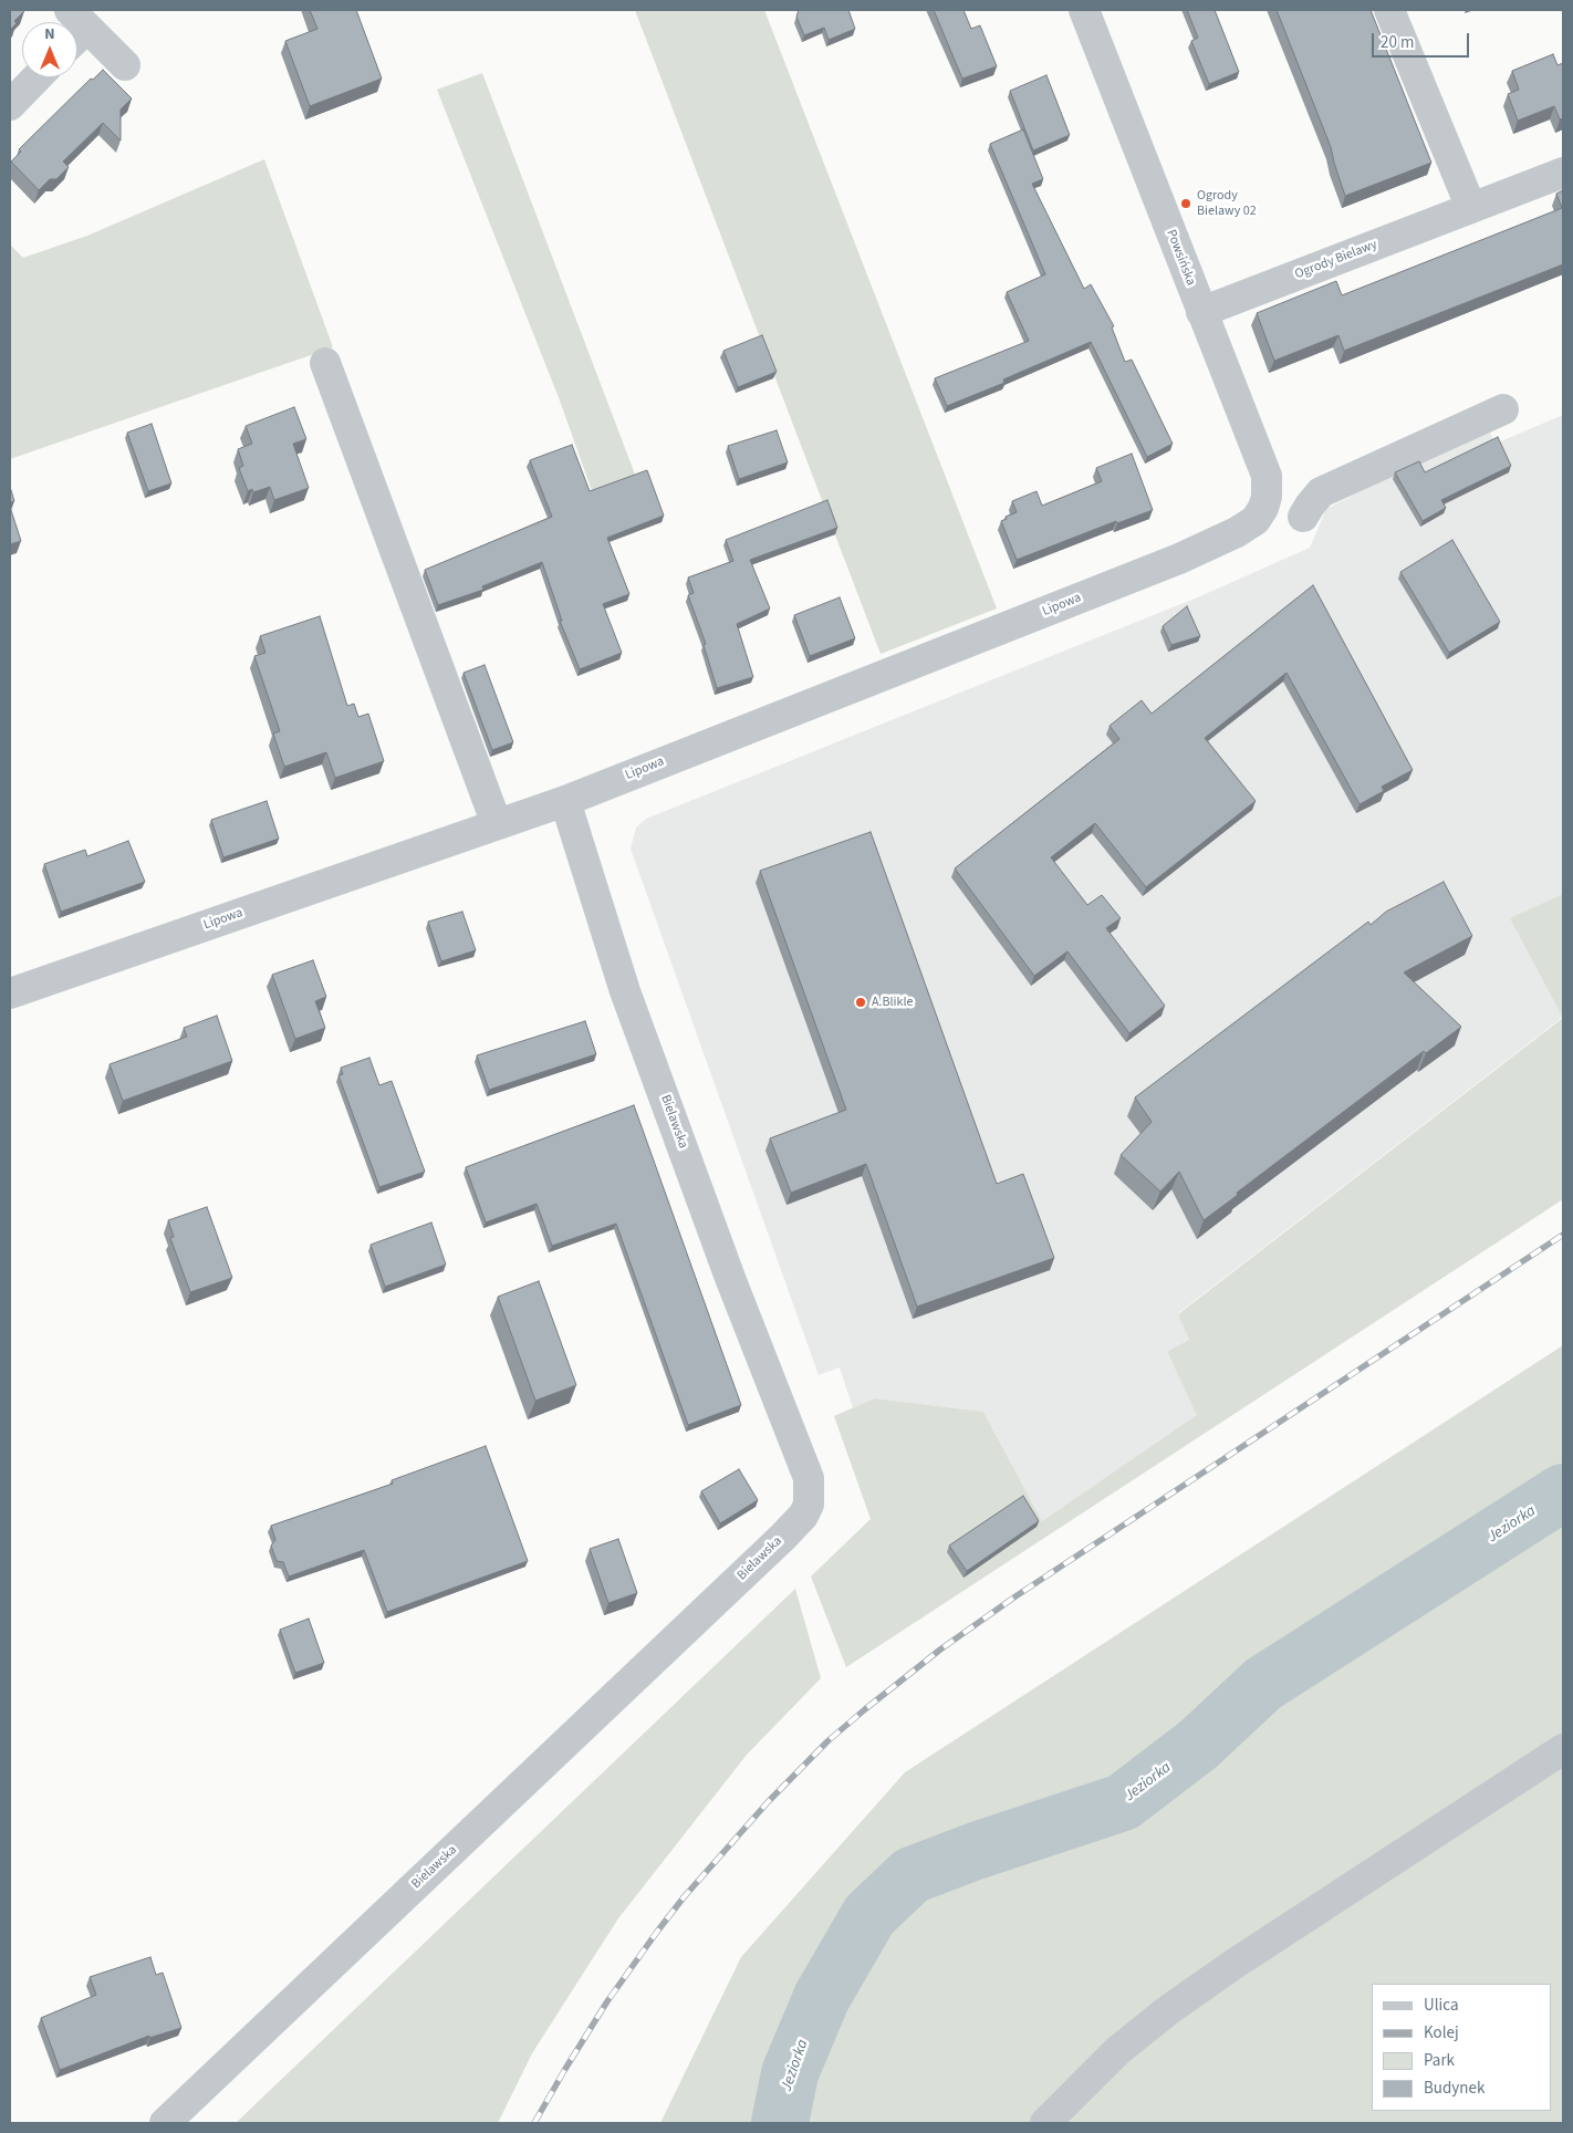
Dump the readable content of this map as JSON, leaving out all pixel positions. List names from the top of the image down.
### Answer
{
  "streets": {
    "street": [
      "Powsińska",
      "Ogrody Bielawy",
      "Lipowa",
      "Bielawska"
    ]
  },
  "crossings": [
    ["Powsińska", "Ogrody Bielawy"],
    ["Powsińska", "Lipowa"],
    ["Lipowa", "Bielawska"]
  ],
  "water": ["Jeziorka"],
  "places": ["Ogrody Bielawy 02", "A.Blikle"],
  "legend": [
    "Ulica",
    "Kolej",
    "Park",
    "Budynek"
  ],
  "scale_bar": "20 m",
  "north": "top"
}
